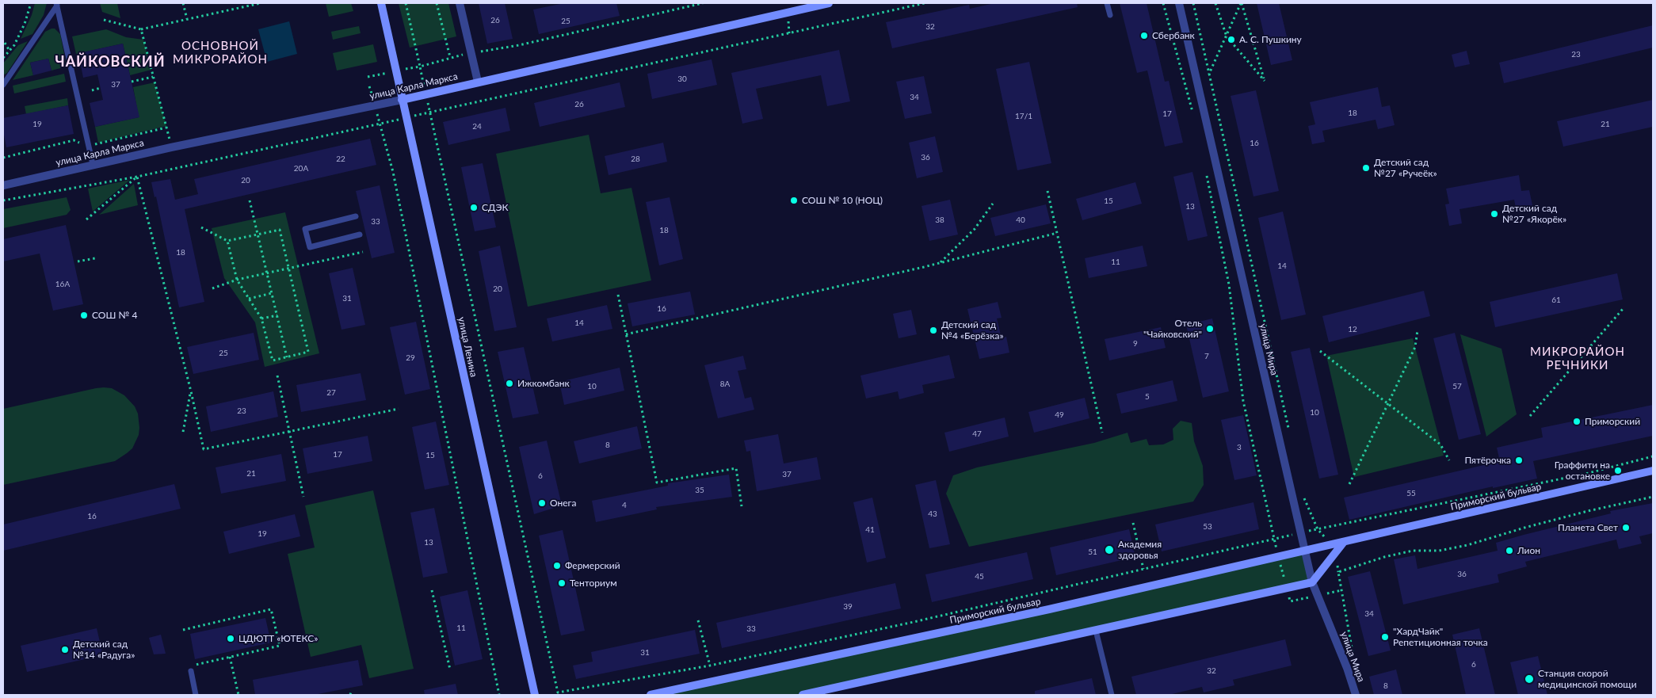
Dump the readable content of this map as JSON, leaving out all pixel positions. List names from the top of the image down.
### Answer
{
  "streets": {
    "street": [
      "улица Карла Маркса",
      "улица Ленина",
      "улица Мира",
      "Приморский бульвар"
    ]
  },
  "crossings": [
    ["улица Карла Маркса", "улица Ленина"],
    ["улица Мира", "Приморский бульвар"]
  ],
  "districts": ["ОСНОВНОЙ МИКРОРАЙОН", "ЧАЙКОВСКИЙ", "МИКРОРАЙОН РЕЧНИКИ"],
  "places": [
    "Сбербанк",
    "А. С. Пушкину",
    "Детский сад №27 «Ручеёк»",
    "СОШ № 10 (НОЦ)",
    "СДЭК",
    "Детский сад №27 «Якорёк»",
    "СОШ № 4",
    "Отель \"Чайковский\"",
    "Детский сад №4 «Берёзка»",
    "Ижкомбанк",
    "Приморский",
    "Пятёрочка",
    "Граффити на остановке",
    "Онега",
    "Планета Свет",
    "Академия здоровья",
    "Лион",
    "Фермерский",
    "Тенториум",
    "\"ХардЧайк\" Репетиционная точка",
    "ЦДЮТТ «ЮТЕКС»",
    "Детский сад №14 «Радуга»",
    "Станция скорой медицинской помощи"
  ],
  "house_numbers": [
    "26",
    "25",
    "32",
    "23",
    "30",
    "37",
    "34",
    "26",
    "18",
    "17",
    "17/1",
    "19",
    "21",
    "24",
    "16",
    "36",
    "22",
    "28",
    "20А",
    "20",
    "15",
    "13",
    "38",
    "40",
    "33",
    "18",
    "18",
    "11",
    "14",
    "16А",
    "20",
    "31",
    "61",
    "16",
    "14",
    "12",
    "9",
    "25",
    "7",
    "29",
    "8А",
    "10",
    "57",
    "27",
    "5",
    "23",
    "10",
    "49",
    "47",
    "8",
    "3",
    "17",
    "15",
    "21",
    "37",
    "6",
    "35",
    "55",
    "4",
    "43",
    "16",
    "53",
    "41",
    "19",
    "13",
    "51",
    "36",
    "45",
    "39",
    "34",
    "11",
    "33",
    "31",
    "6",
    "32",
    "8"
  ]
}
